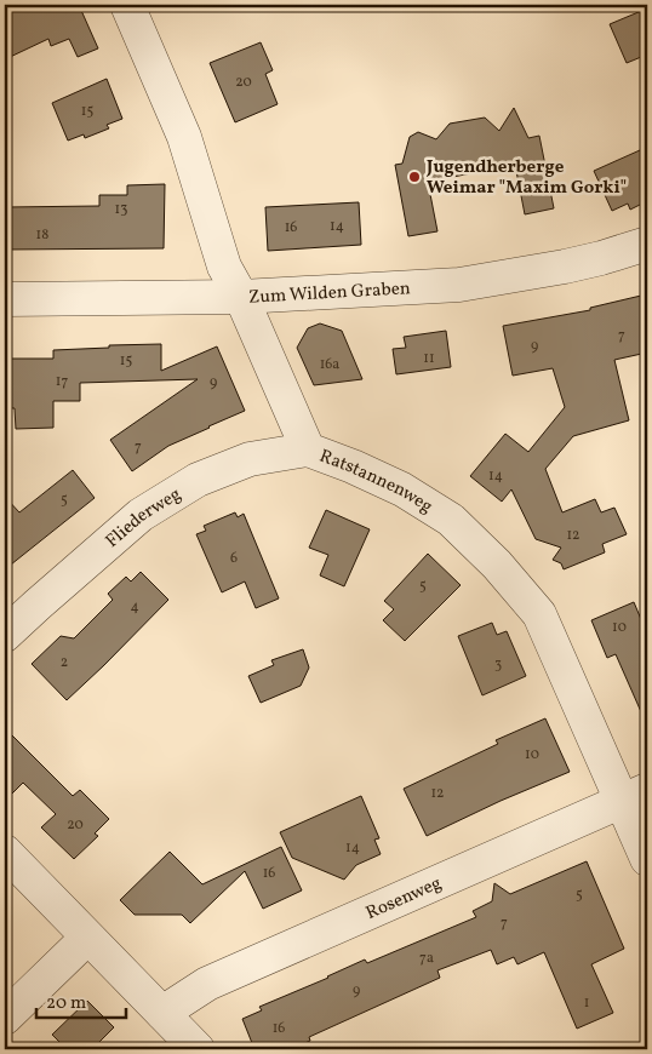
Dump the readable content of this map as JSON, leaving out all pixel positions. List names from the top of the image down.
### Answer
{
  "streets": {
    "street": [
      "Zum Wilden Graben",
      "Ratstannenweg",
      "Fliederweg",
      "Rosenweg"
    ]
  },
  "crossings": [
    ["Zum Wilden Graben", "Ratstannenweg"],
    ["Ratstannenweg", "Fliederweg"],
    ["Ratstannenweg", "Rosenweg"]
  ],
  "places": ["Jugendherberge Weimar \"Maxim Gorki\""],
  "house_numbers": [
    "20",
    "15",
    "13",
    "14",
    "16",
    "18",
    "7",
    "9",
    "11",
    "15",
    "16a",
    "17",
    "9",
    "7",
    "14",
    "5",
    "12",
    "6",
    "5",
    "4",
    "10",
    "2",
    "3",
    "10",
    "12",
    "20",
    "14",
    "16",
    "5",
    "7",
    "7a",
    "9",
    "1",
    "16"
  ],
  "scale_bar": "20 m"
}
